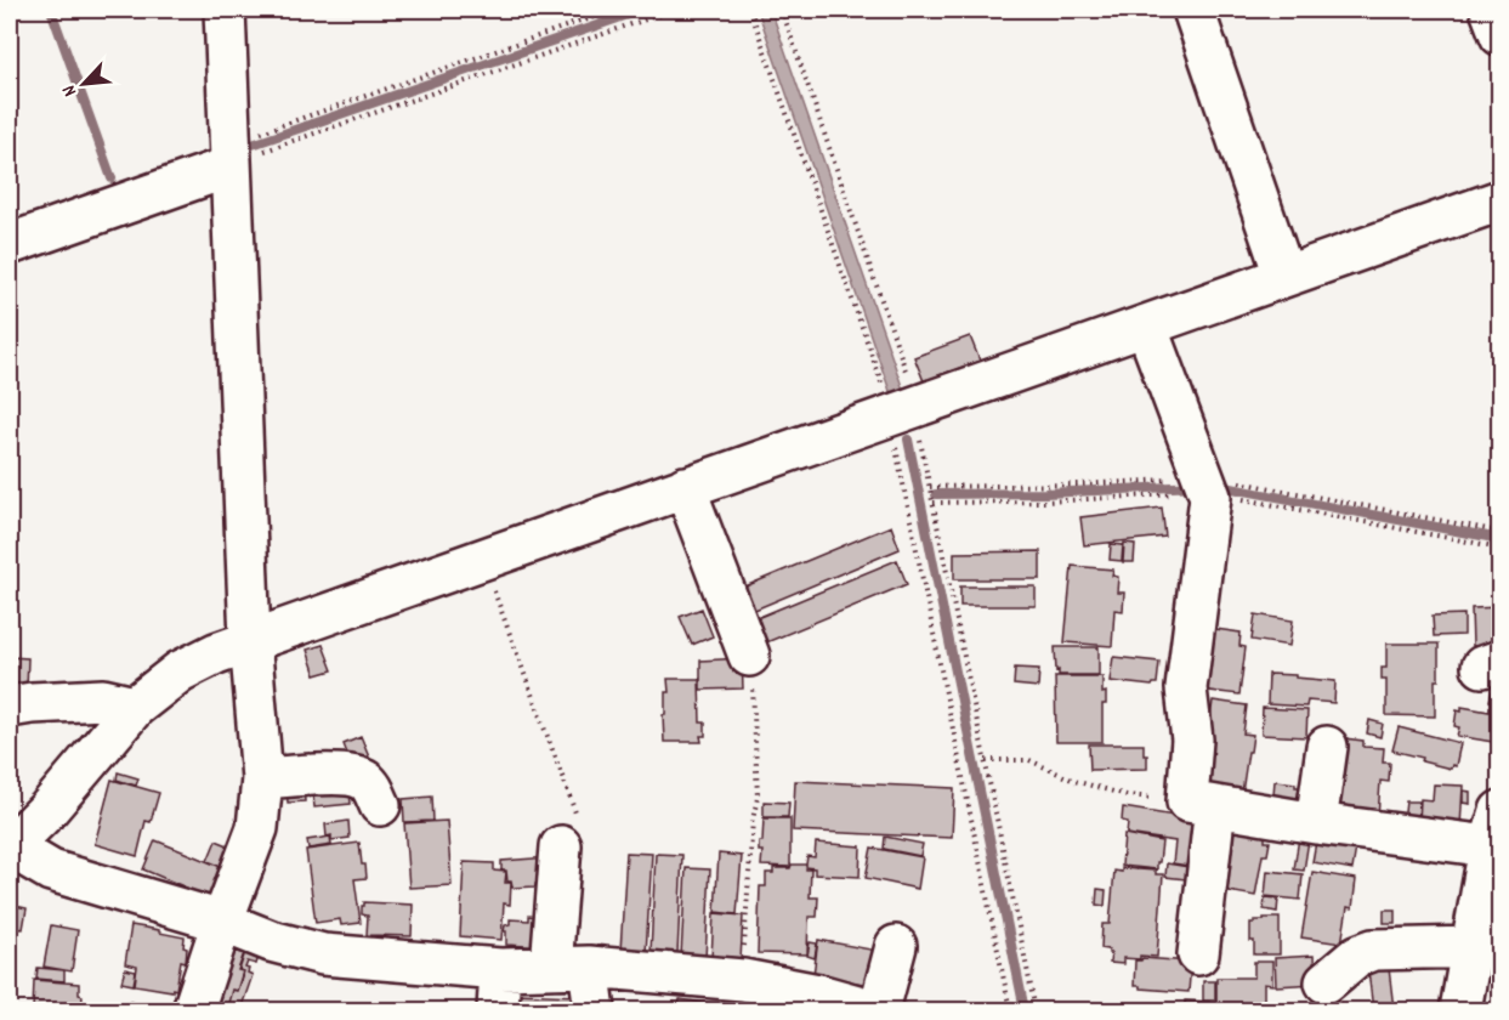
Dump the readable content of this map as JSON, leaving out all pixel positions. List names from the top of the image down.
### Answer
{
  "north": "bottom left"
}
